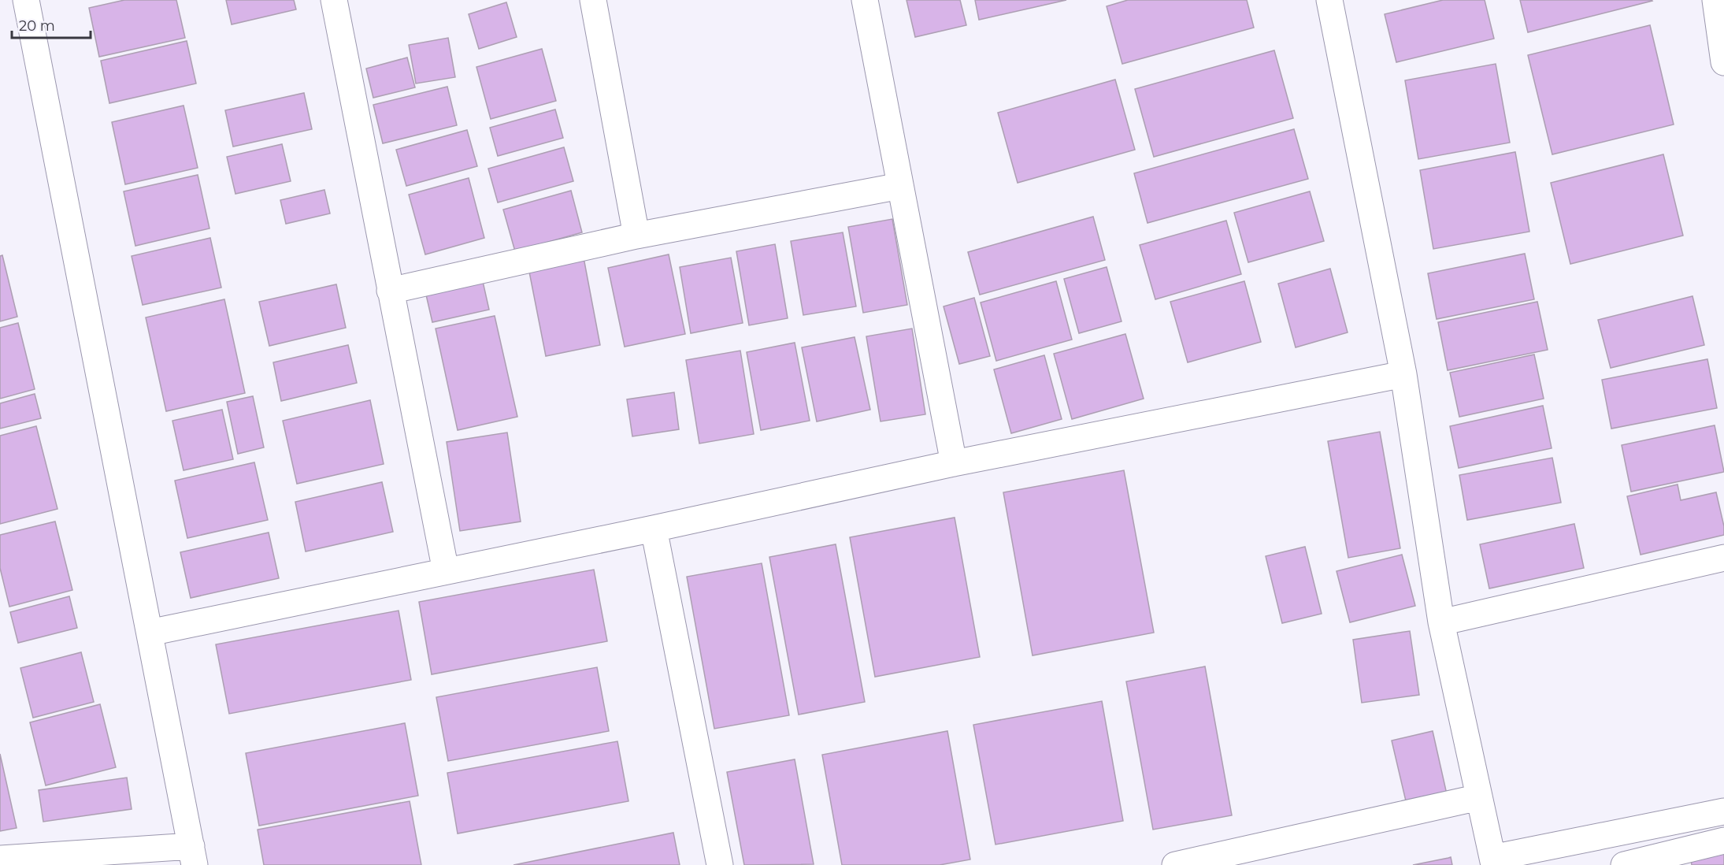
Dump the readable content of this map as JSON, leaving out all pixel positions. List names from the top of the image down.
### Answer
{
  "scale_bar": "20 m"
}
